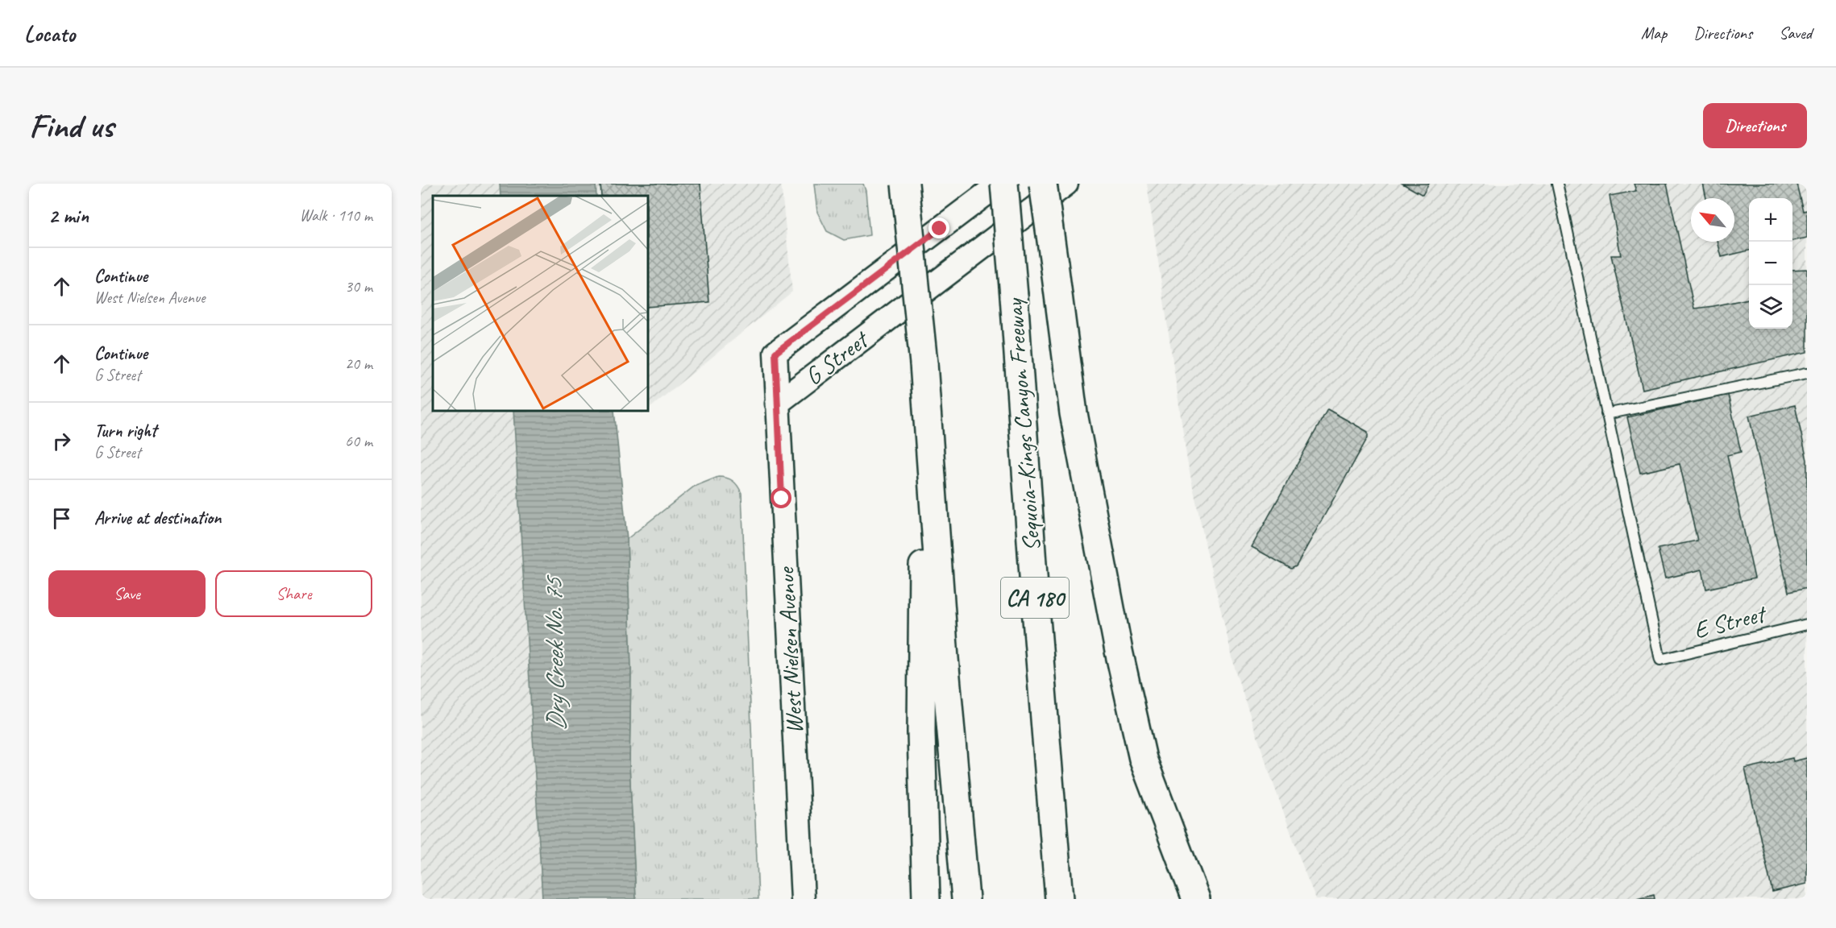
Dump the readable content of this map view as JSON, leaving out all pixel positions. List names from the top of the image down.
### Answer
{
  "streets": {
    "highway": ["Sequoia–Kings Canyon Freeway", "CA 180"],
    "street": ["G Street", "West Nielsen Avenue"],
    "lane": ["E Street"]
  },
  "crossings": [
    ["G Street", "West Nielsen Avenue"]
  ],
  "water": ["Dry Creek No. 75"],
  "north": "top left",
  "page": {
    "header": "Locato",
    "nav": ["Map", "Directions", "Saved"],
    "buttons": [
      "Directions",
      ["Save", "Share"]
    ],
    "title": "Find us",
    "heading": ["2 min", "Walk · 110 m"],
    "map_buttons": ["+", "−"],
    "list": [
      ["Continue", "West Nielsen Avenue", "30 m"],
      ["Continue", "G Street", "20 m"],
      ["Turn right", "G Street", "60 m"],
      "Arrive at destination"
    ]
  }
}
